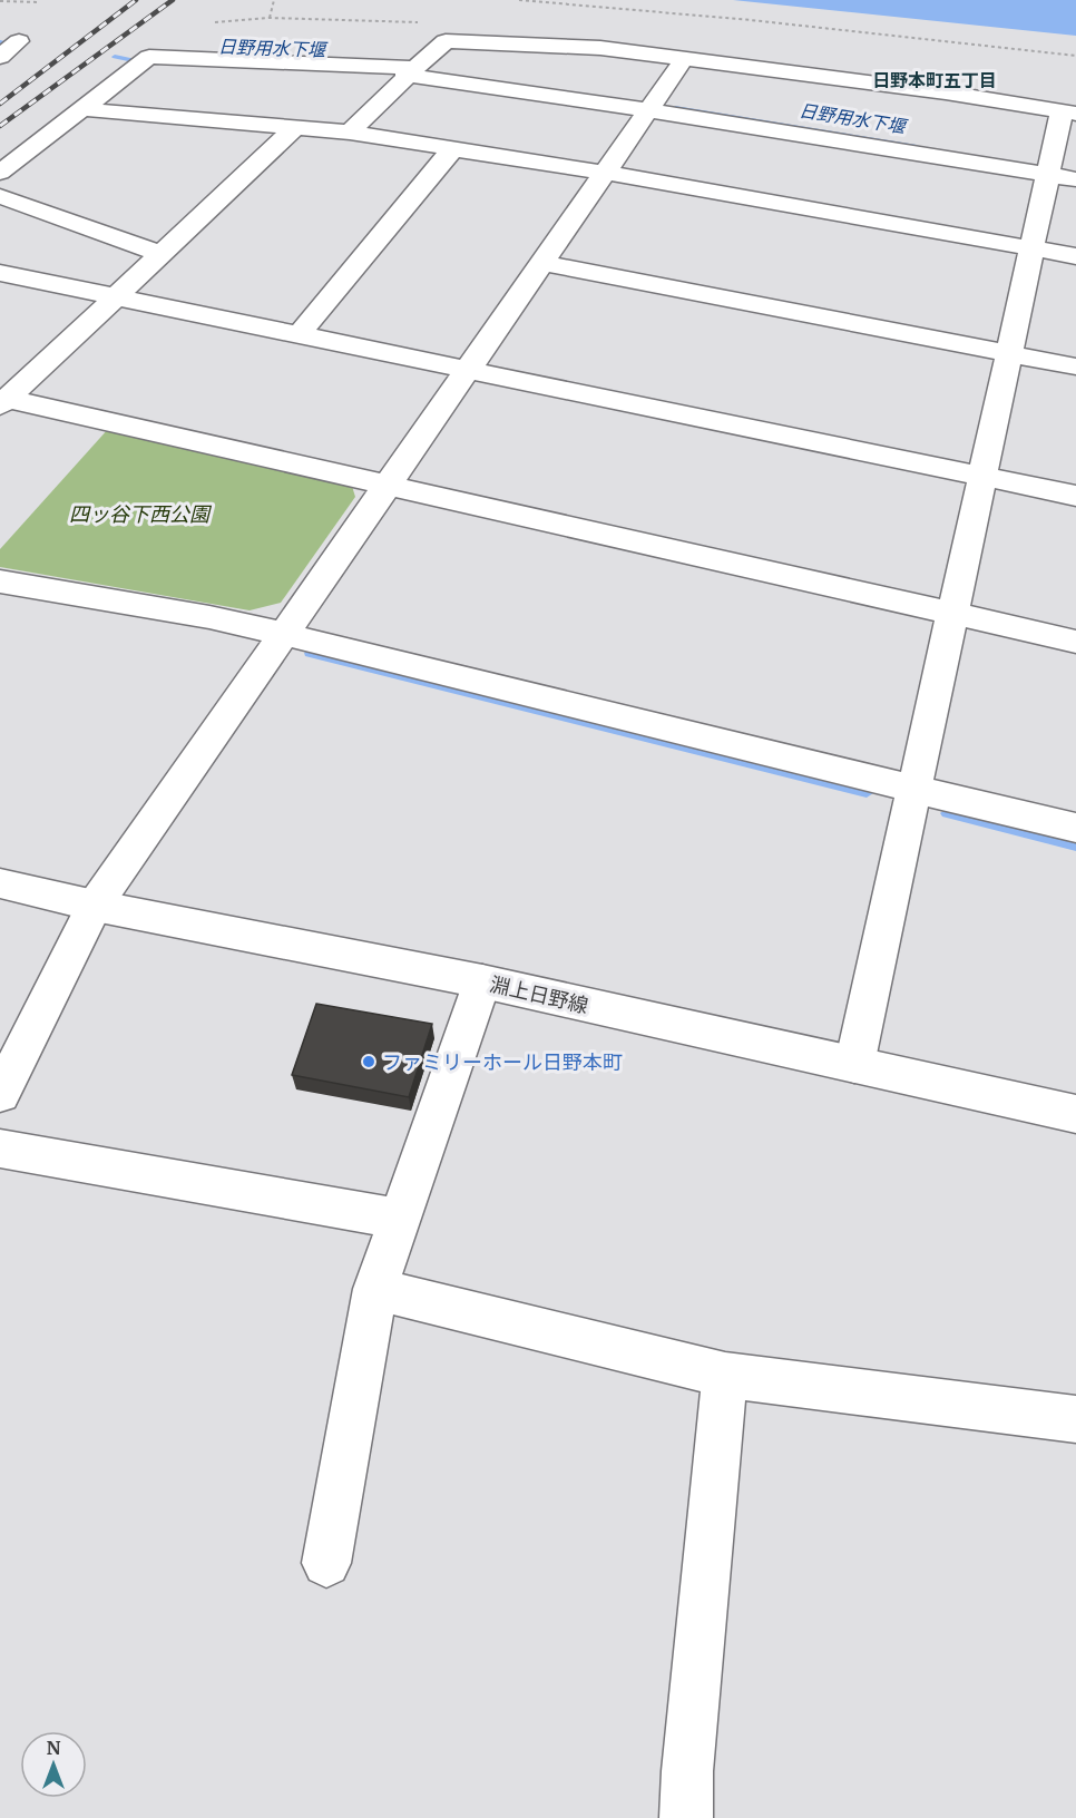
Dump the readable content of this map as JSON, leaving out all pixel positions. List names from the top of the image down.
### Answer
{
  "streets": {
    "street": ["淵上日野線"]
  },
  "districts": ["日野本町五丁目"],
  "water": ["日野用水下堰"],
  "parks": ["四ッ谷下西公園"],
  "places": ["ファミリーホール日野本町"],
  "north": "top"
}
